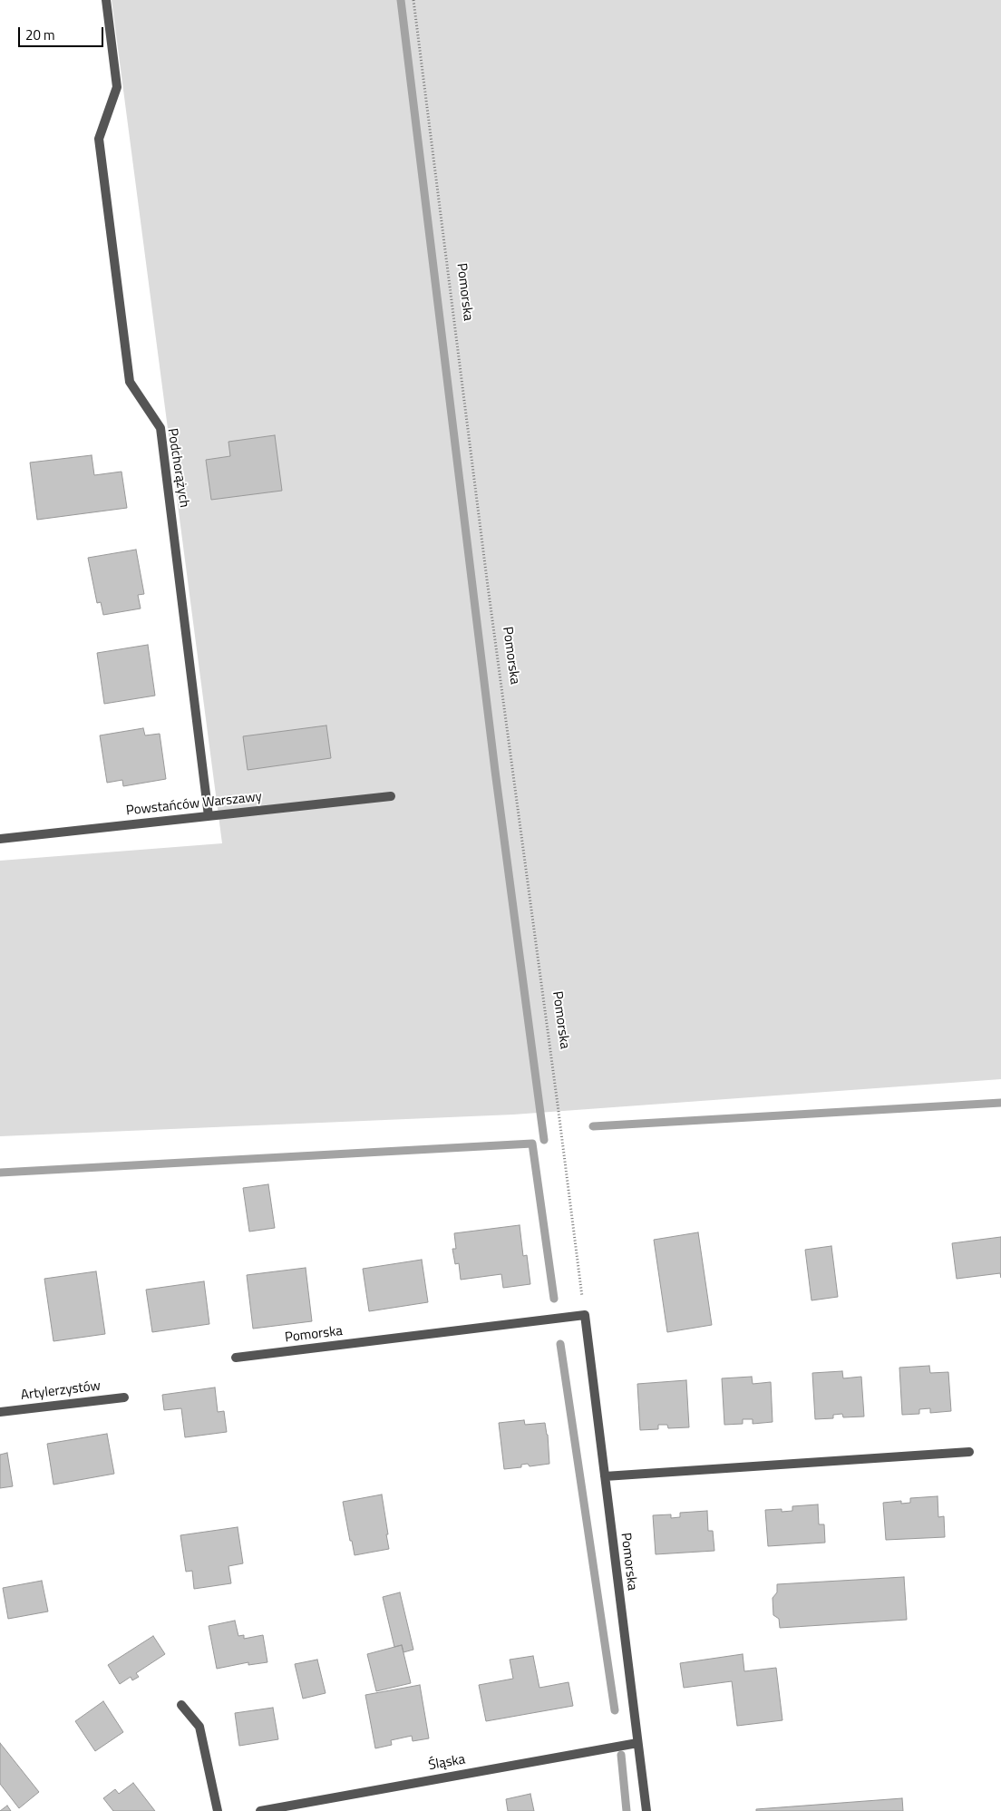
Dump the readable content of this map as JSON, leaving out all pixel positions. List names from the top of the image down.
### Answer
{
  "streets": {
    "street": [
      "Pomorska",
      "Podchorążych",
      "Powstańców Warszawy",
      "Artylerzystów",
      "Śląska"
    ]
  },
  "crossings": [
    ["Pomorska", "Śląska"],
    ["Podchorążych", "Powstańców Warszawy"]
  ],
  "scale_bar": "20 m"
}
